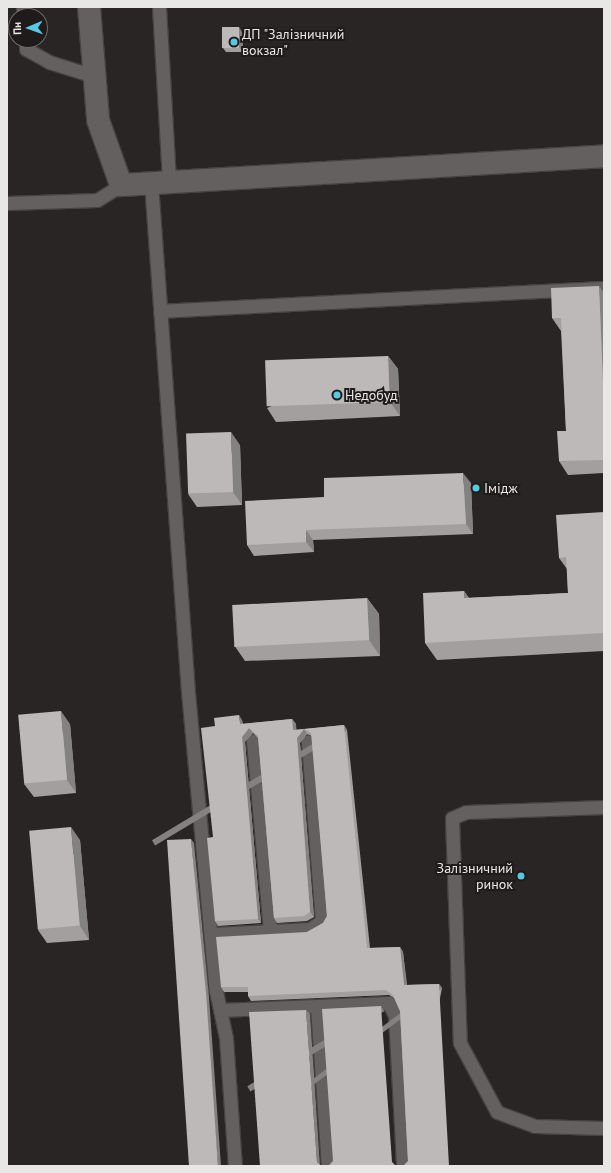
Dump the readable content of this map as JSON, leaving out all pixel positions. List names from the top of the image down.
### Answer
{
  "places": [
    "ДП \"Залізничний вокзал\"",
    "Недобуд",
    "Імідж",
    "Залізничний ринок"
  ],
  "north": "left"
}
